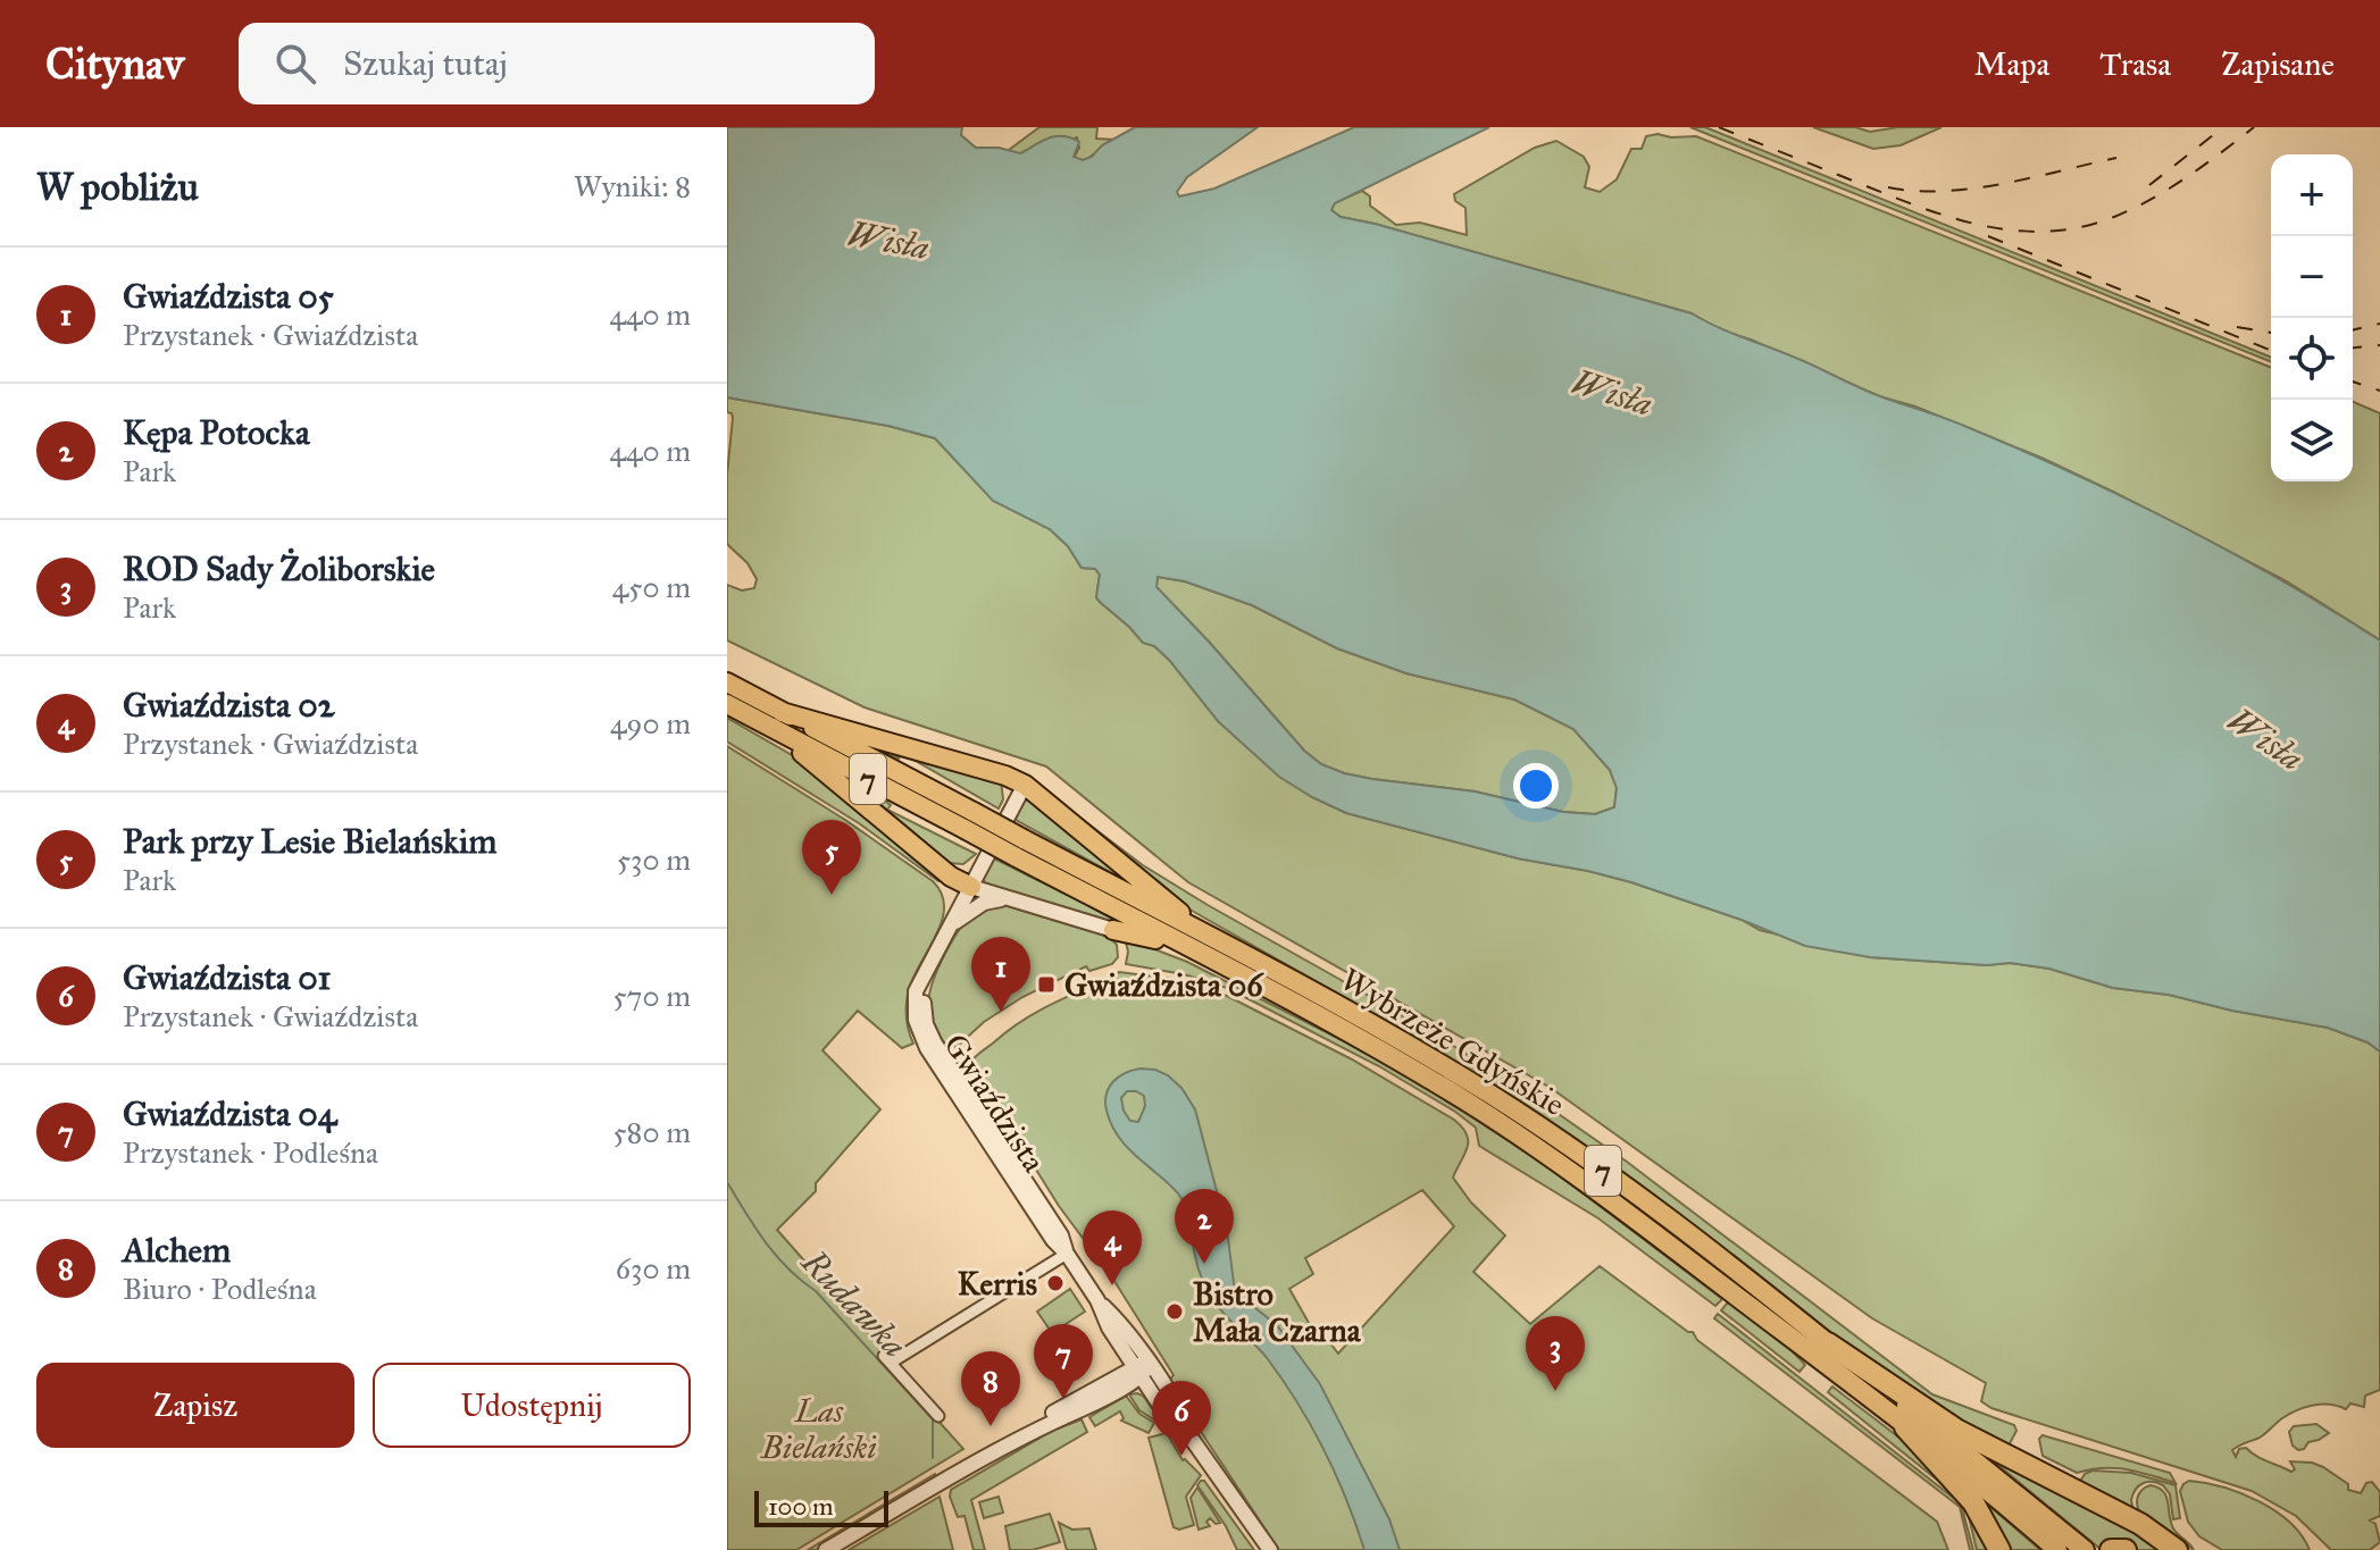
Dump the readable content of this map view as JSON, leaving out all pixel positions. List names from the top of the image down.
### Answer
{
  "streets": {
    "highway": ["7", "Wybrzeże Gdyńskie"],
    "street": ["Gwiaździsta"]
  },
  "crossings": [
    ["7", "Wybrzeże Gdyńskie"]
  ],
  "water": ["Wisła", "Rudawka"],
  "parks": ["Las Bielański"],
  "places": {
    "transit": ["Gwiaździsta 06"],
    "other": ["Kerris", "Bistro Mała Czarna"]
  },
  "scale_bar": "100 m",
  "page": {
    "header": "Citynav",
    "search": "Szukaj tutaj",
    "nav": ["Mapa", "Trasa", "Zapisane"],
    "heading": ["W pobliżu", "Wyniki: 8"],
    "map_buttons": ["+", "−"],
    "list": [
      {
        "mark": "1",
        "name": "Gwiaździsta 05",
        "note": "Przystanek · Gwiaździsta",
        "value": "440 m"
      },
      {
        "mark": "2",
        "name": "Kępa Potocka",
        "note": "Park",
        "value": "440 m"
      },
      {
        "mark": "3",
        "name": "ROD Sady Żoliborskie",
        "note": "Park",
        "value": "450 m"
      },
      {
        "mark": "4",
        "name": "Gwiaździsta 02",
        "note": "Przystanek · Gwiaździsta",
        "value": "490 m"
      },
      {
        "mark": "5",
        "name": "Park przy Lesie Bielańskim",
        "note": "Park",
        "value": "530 m"
      },
      {
        "mark": "6",
        "name": "Gwiaździsta 01",
        "note": "Przystanek · Gwiaździsta",
        "value": "570 m"
      },
      {
        "mark": "7",
        "name": "Gwiaździsta 04",
        "note": "Przystanek · Podleśna",
        "value": "580 m"
      },
      {
        "mark": "8",
        "name": "Alchem",
        "note": "Biuro · Podleśna",
        "value": "630 m"
      }
    ],
    "pins": [
      "5",
      "1",
      "2",
      "4",
      "3",
      "7",
      "8",
      "6"
    ],
    "buttons": ["Zapisz", "Udostępnij"],
    "scale": "100 m"
  }
}
